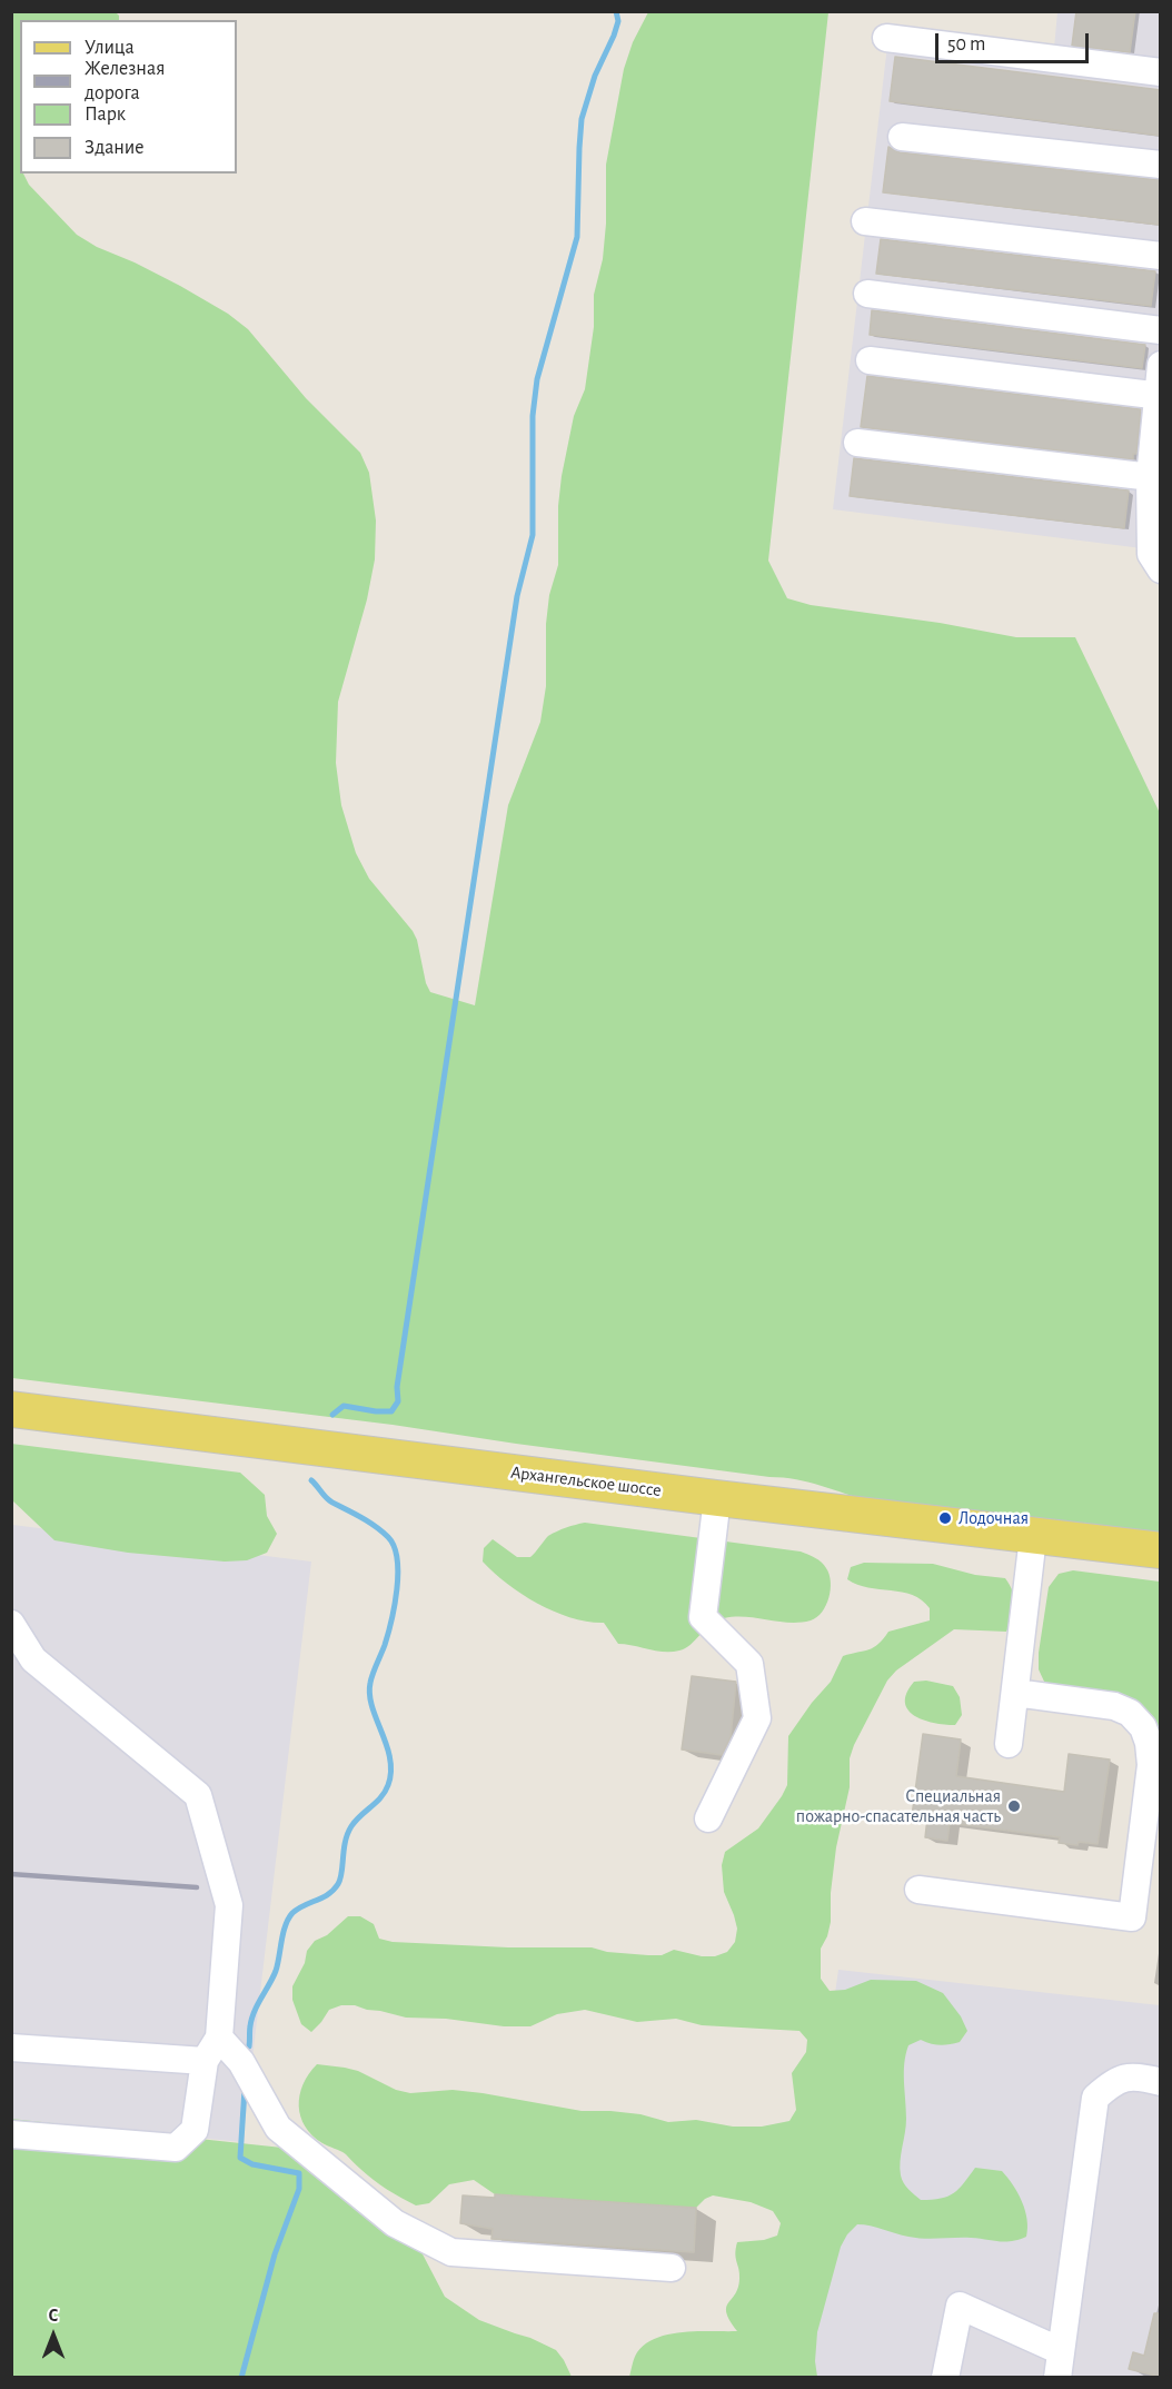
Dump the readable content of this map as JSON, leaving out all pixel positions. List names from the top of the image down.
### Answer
{
  "streets": {
    "main road": ["Архангельское шоссе"]
  },
  "places": ["Лодочная", "Специальная пожарно-спасательная часть"],
  "legend": [
    "Улица",
    "Железная дорога",
    "Парк",
    "Здание"
  ],
  "scale_bar": "50 m",
  "north": "top"
}
